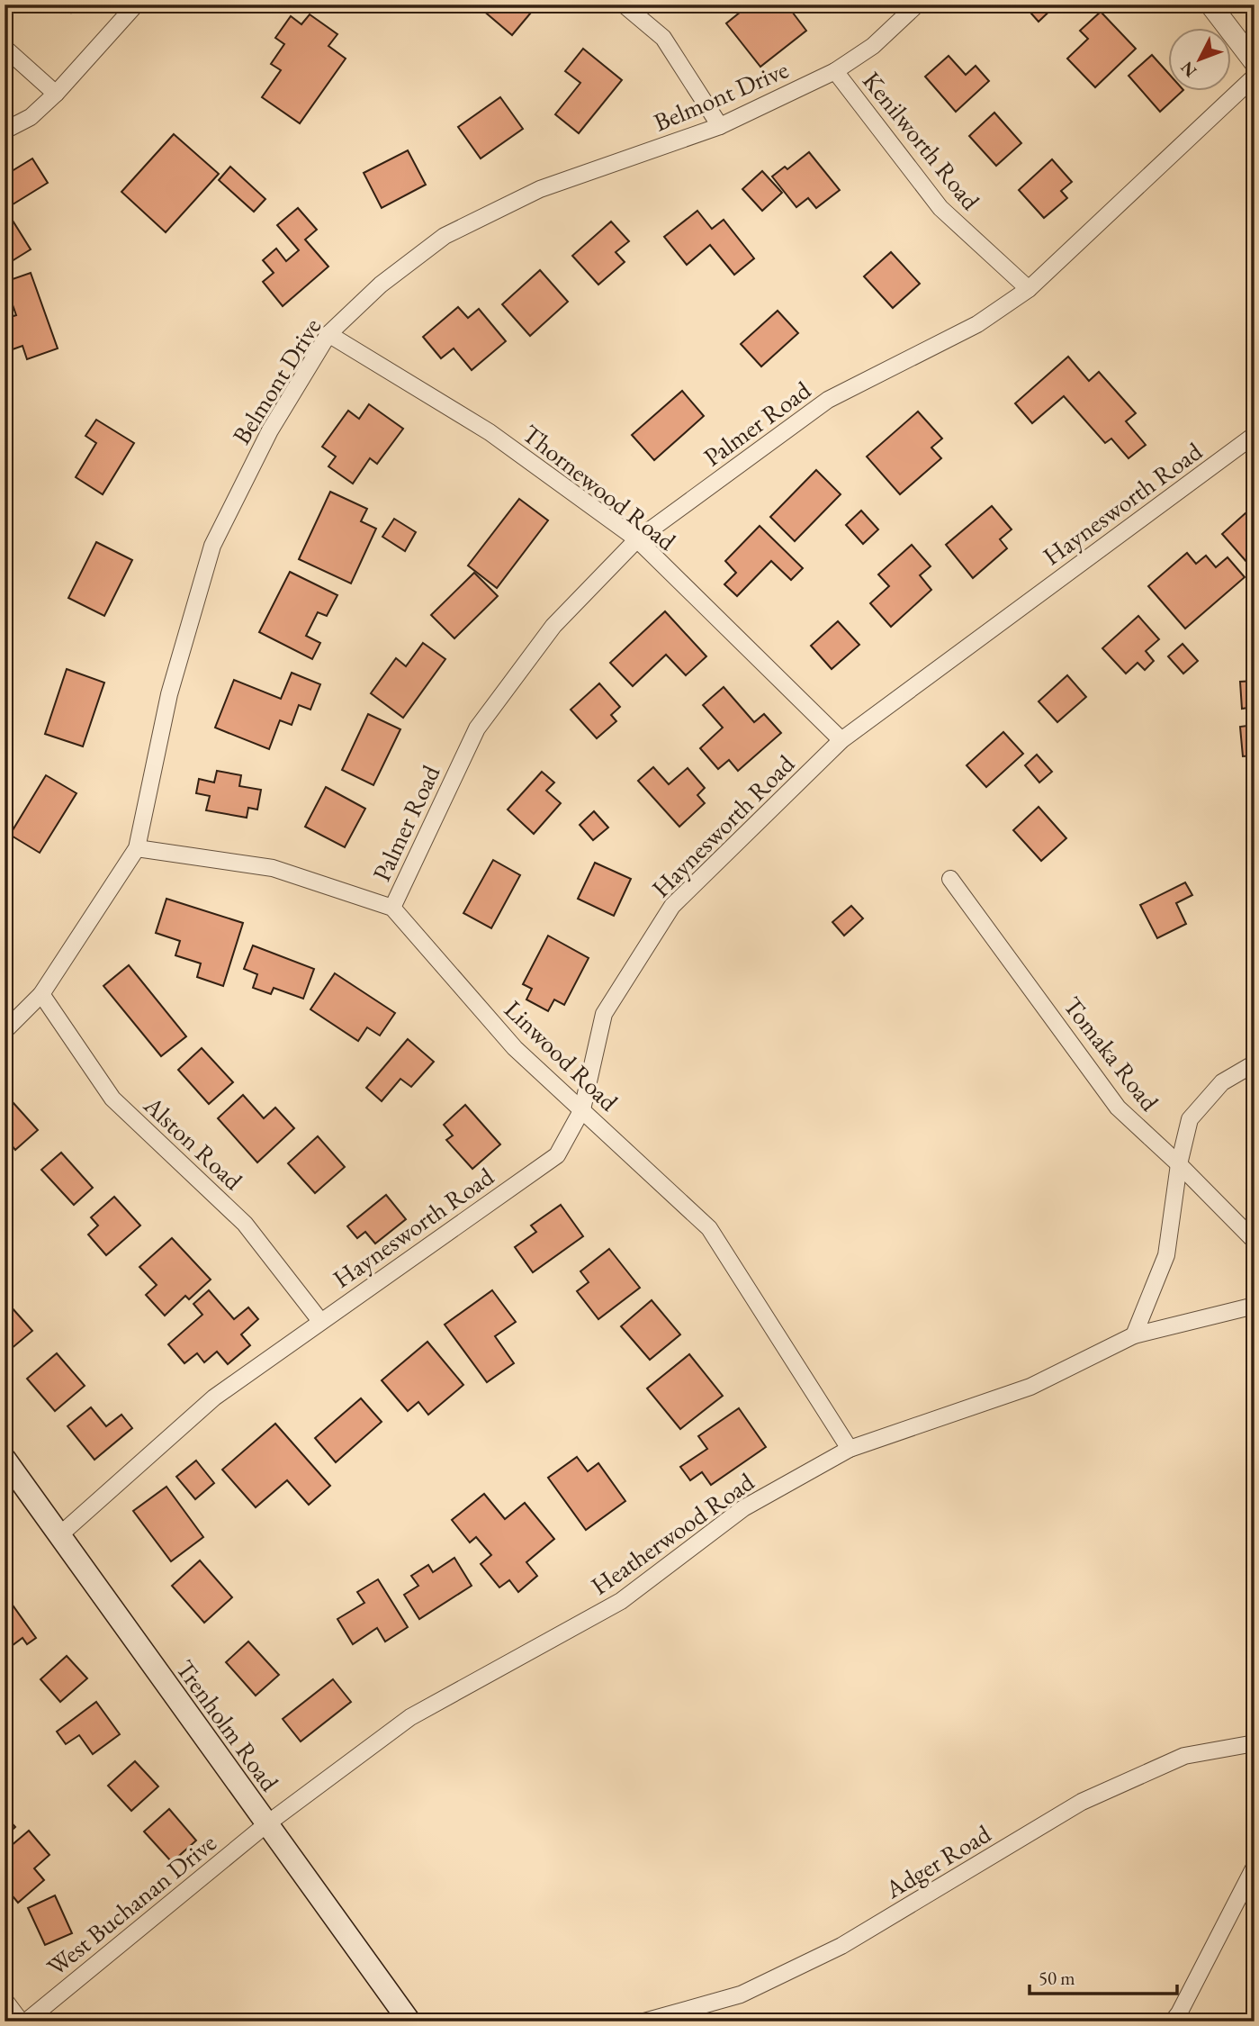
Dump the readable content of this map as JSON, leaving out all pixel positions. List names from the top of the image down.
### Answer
{
  "streets": {
    "main road": ["Trenholm Road"],
    "street": [
      "Belmont Drive",
      "Kenilworth Road",
      "Palmer Road",
      "Thornewood Road",
      "Haynesworth Road",
      "Tomaka Road",
      "Linwood Road",
      "Alston Road",
      "Heatherwood Road",
      "Adger Road",
      "West Buchanan Drive"
    ]
  },
  "crossings": [
    ["Belmont Drive", "Kenilworth Road"],
    ["Belmont Drive", "Thornewood Road"],
    ["Belmont Drive", "Alston Road"],
    ["Kenilworth Road", "Palmer Road"],
    ["Palmer Road", "Thornewood Road"],
    ["Palmer Road", "Linwood Road"],
    ["Thornewood Road", "Haynesworth Road"],
    ["Haynesworth Road", "Linwood Road"],
    ["Haynesworth Road", "Alston Road"],
    ["Haynesworth Road", "Trenholm Road"],
    ["Linwood Road", "Heatherwood Road"],
    ["Heatherwood Road", "Trenholm Road"],
    ["Heatherwood Road", "West Buchanan Drive"],
    ["Trenholm Road", "West Buchanan Drive"]
  ],
  "scale_bar": "50 m",
  "north": "bottom left"
}
